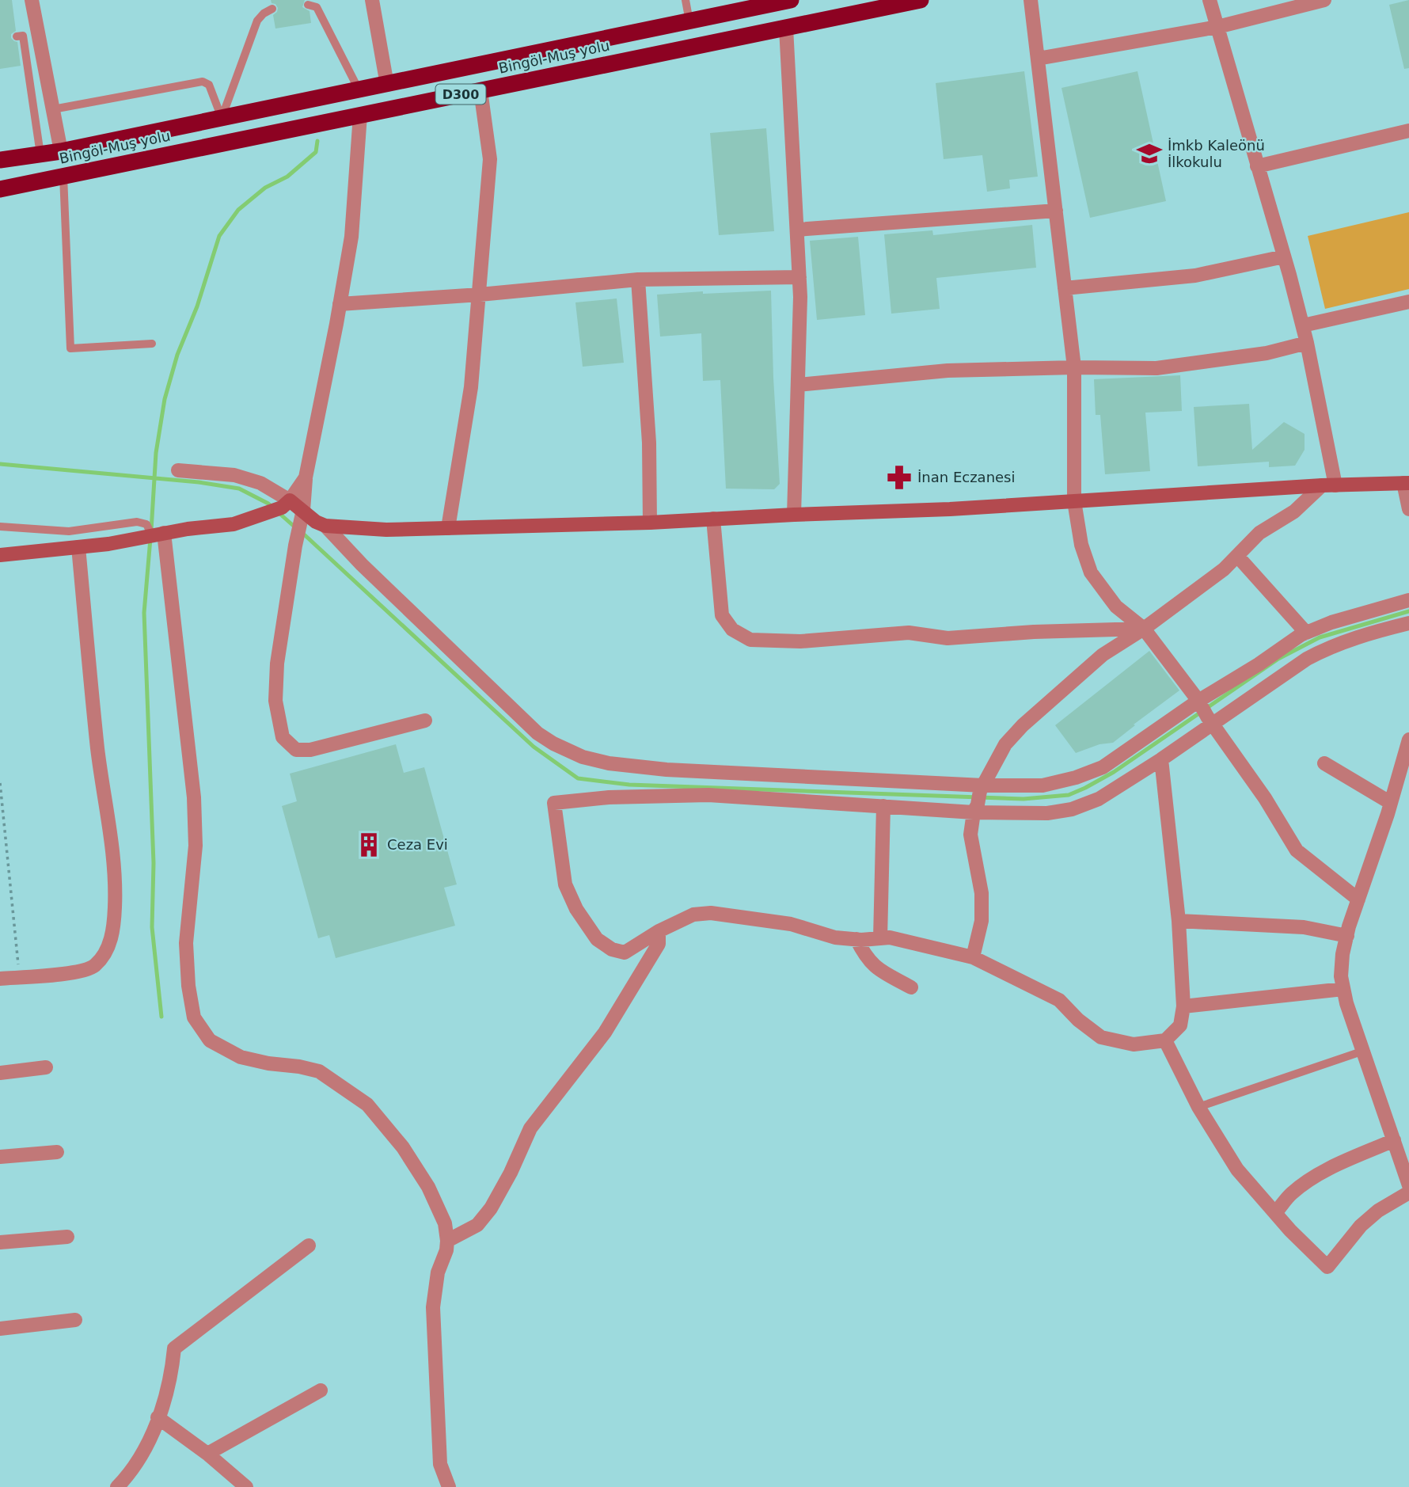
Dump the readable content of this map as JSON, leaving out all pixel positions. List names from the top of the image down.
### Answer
{
  "streets": {
    "highway": ["Bingöl-Muş yolu", "D300"]
  },
  "places": {
    "school or university": ["İmkb Kaleönü İlkokulu"],
    "pharmacy": ["İnan Eczanesi"],
    "building": ["Ceza Evi"]
  }
}
